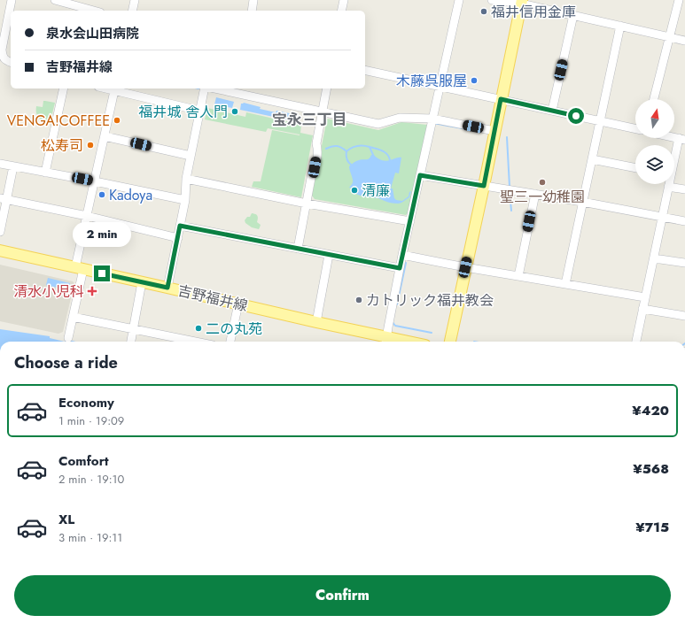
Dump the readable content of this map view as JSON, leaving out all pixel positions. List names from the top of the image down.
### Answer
{
  "streets": {
    "main road": ["吉野福井線"]
  },
  "districts": ["宝永三丁目"],
  "places": {
    "other": [
      "福井信用金庫",
      "木藤呉服屋",
      "福井城 舎人門",
      "VENGA!COFFEE",
      "松寿司",
      "聖三一幼稚園",
      "清廉",
      "Kadoya",
      "カトリック福井教会",
      "二の丸苑"
    ],
    "health": ["清水小児科"]
  },
  "north": "top",
  "page": {
    "banner": ["泉水会山田病院", "吉野福井線"],
    "bubble": "2 min",
    "heading": "Choose a ride",
    "list": [
      {
        "name": "Economy",
        "note": "1 min · 19:09",
        "value": "¥420"
      },
      {
        "name": "Comfort",
        "note": "2 min · 19:10",
        "value": "¥568"
      },
      {
        "name": "XL",
        "note": "3 min · 19:11",
        "value": "¥715"
      }
    ],
    "buttons": "Confirm"
  }
}
